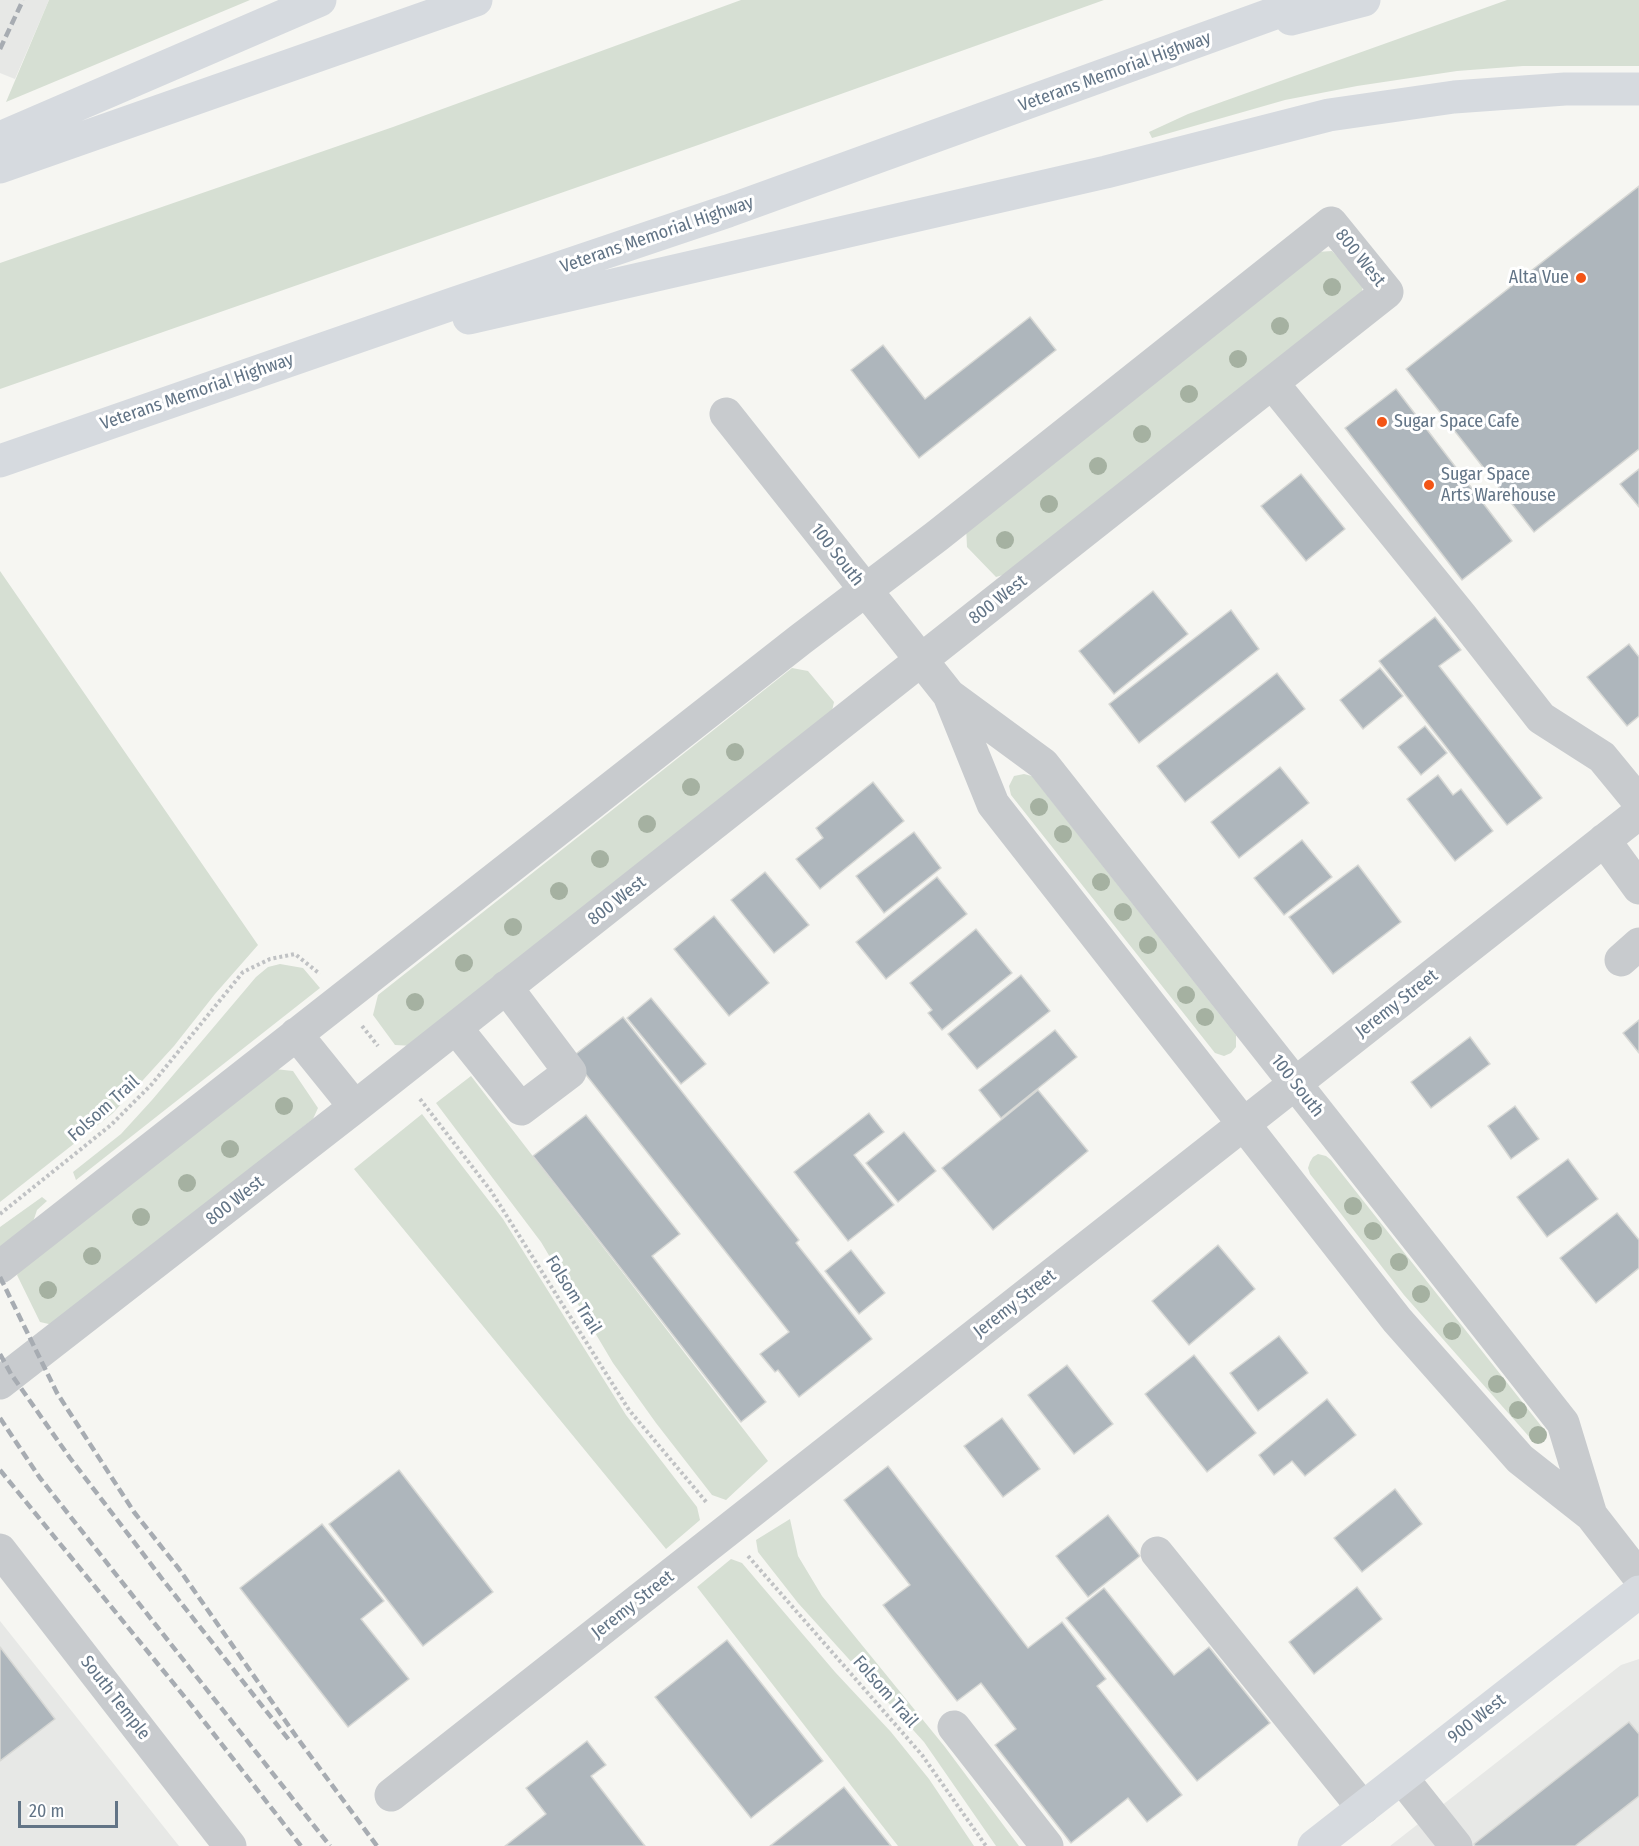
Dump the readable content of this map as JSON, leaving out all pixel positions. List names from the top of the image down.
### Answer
{
  "streets": {
    "main road": ["Veterans Memorial Highway", "900 West"],
    "street": [
      "800 West",
      "100 South",
      "Jeremy Street",
      "South Temple"
    ],
    "path": ["Folsom Trail"]
  },
  "crossings": [
    ["800 West", "100 South"],
    ["100 South", "Jeremy Street"]
  ],
  "places": ["Alta Vue", "Sugar Space Cafe", "Sugar Space Arts Warehouse"],
  "scale_bar": "20 m"
}
